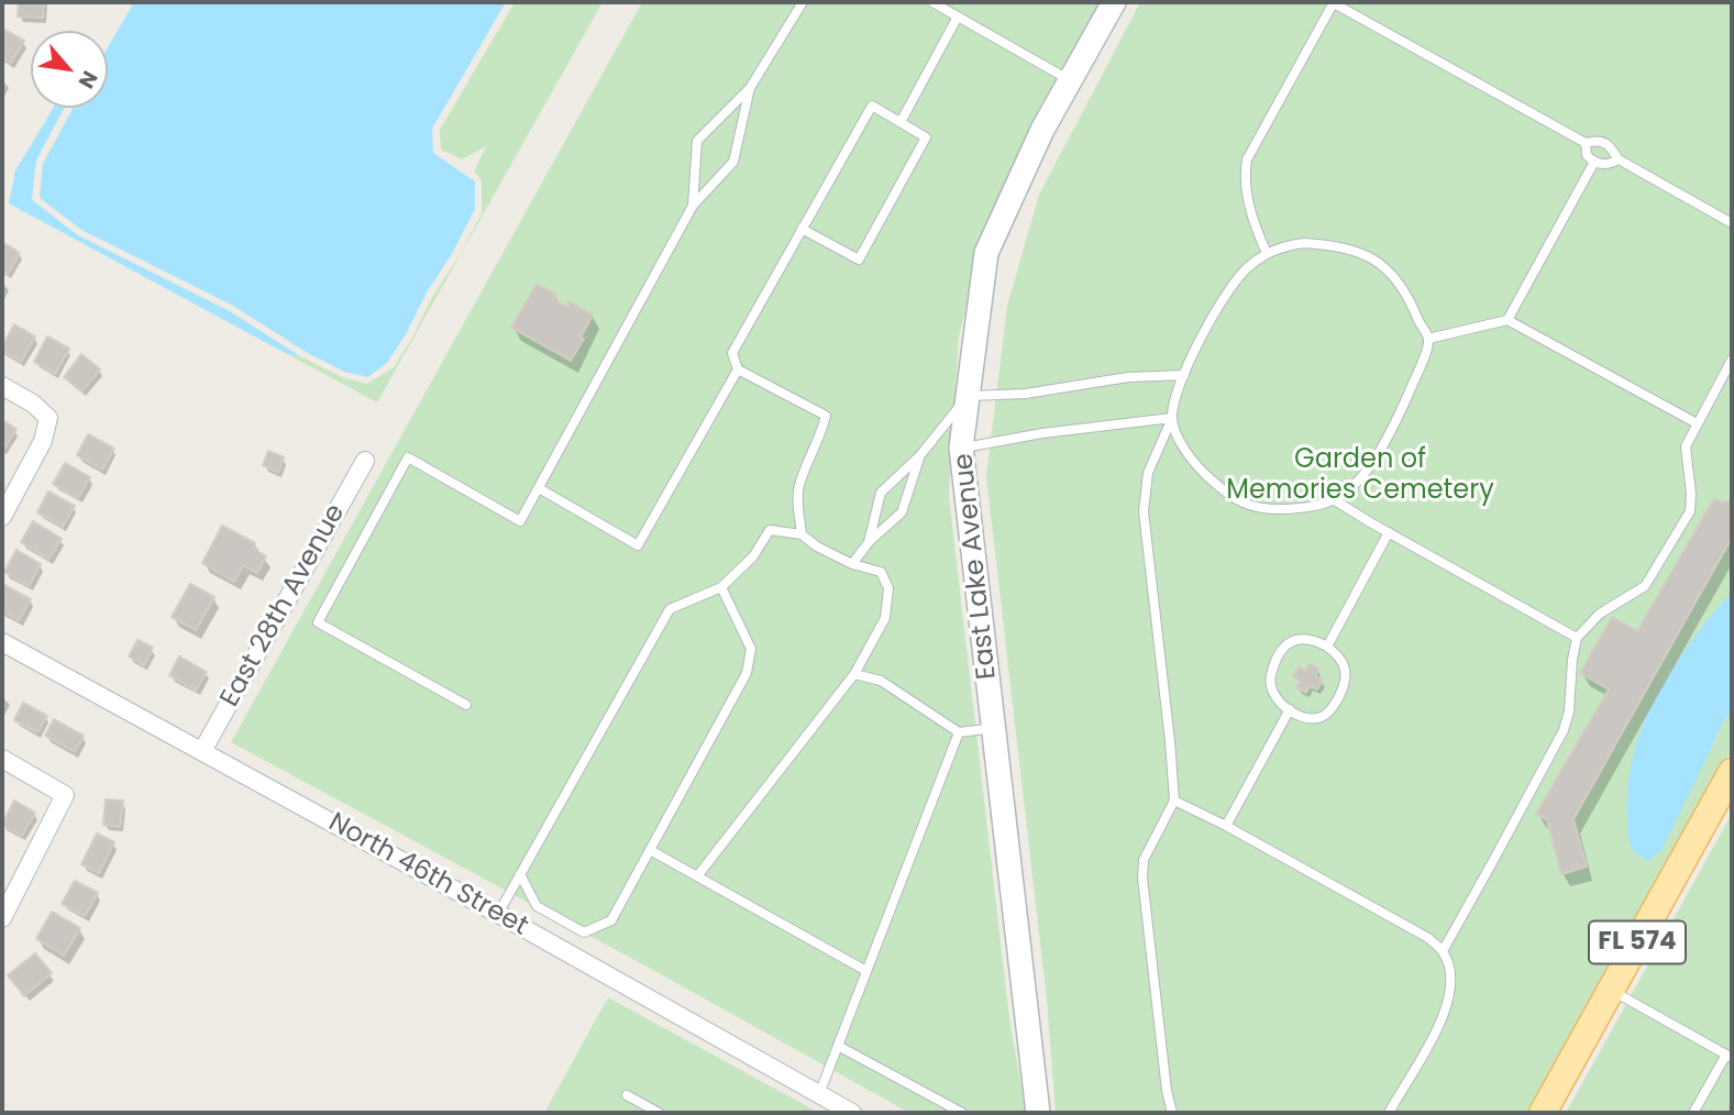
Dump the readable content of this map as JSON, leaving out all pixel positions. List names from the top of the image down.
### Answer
{
  "streets": {
    "main road": ["FL 574"],
    "street": ["East Lake Avenue", "East 28th Avenue", "North 46th Street"]
  },
  "crossings": [
    ["East 28th Avenue", "North 46th Street"]
  ],
  "parks": ["Garden of Memories Cemetery"],
  "north": "bottom right"
}
